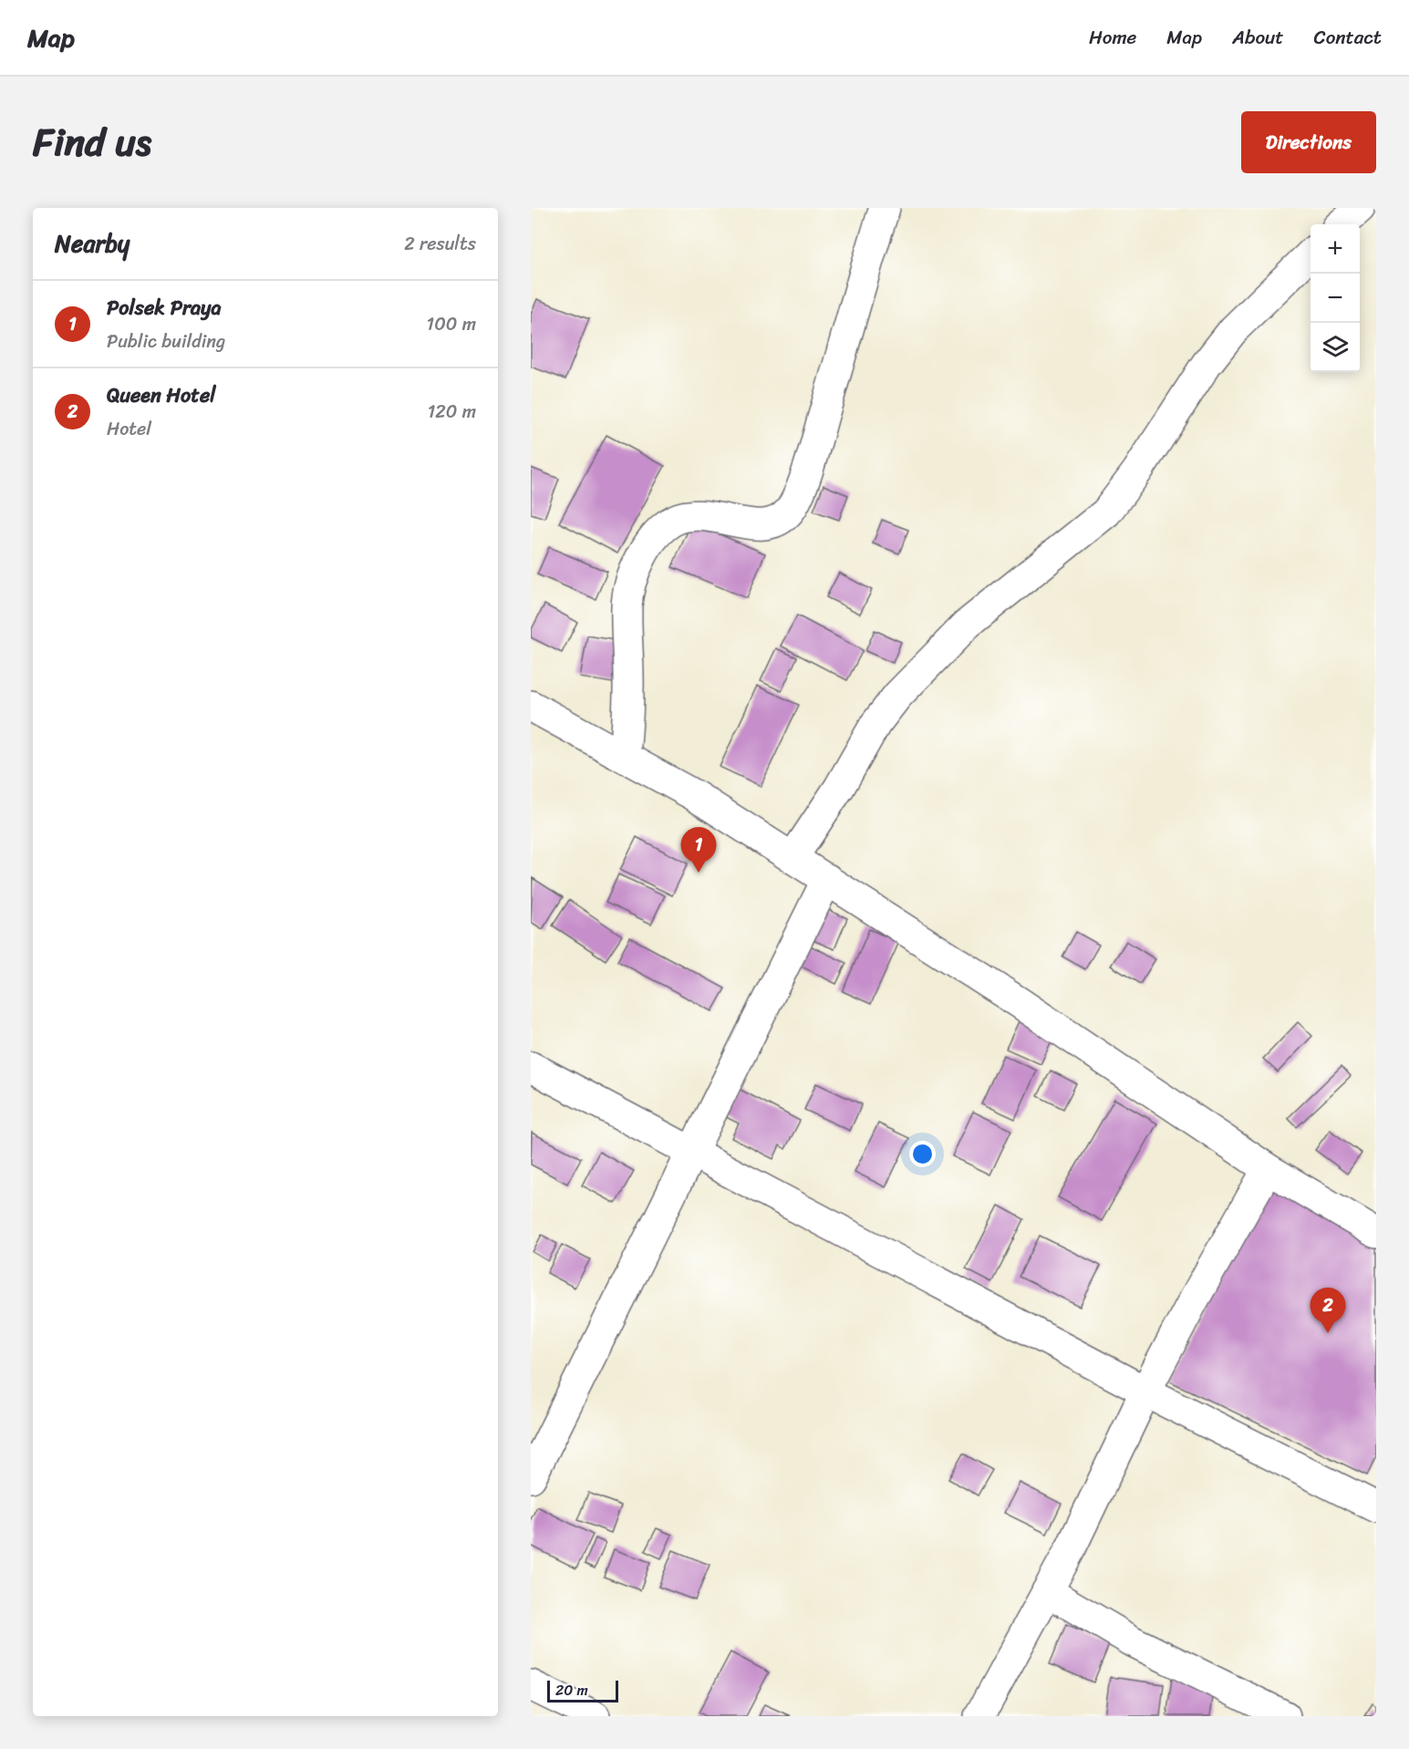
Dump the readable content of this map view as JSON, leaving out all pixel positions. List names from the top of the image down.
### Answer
{
  "scale_bar": "20 m",
  "page": {
    "header": "Map",
    "nav": [
      "Home",
      "Map",
      "About",
      "Contact"
    ],
    "title": "Find us",
    "buttons": "Directions",
    "heading": ["Nearby", "2 results"],
    "map_buttons": ["+", "−"],
    "list": [
      {
        "mark": "1",
        "name": "Polsek Praya",
        "note": "Public building",
        "value": "100 m"
      },
      {
        "mark": "2",
        "name": "Queen Hotel",
        "note": "Hotel",
        "value": "120 m"
      }
    ],
    "pins": ["1", "2"],
    "scale": "20 m"
  }
}
